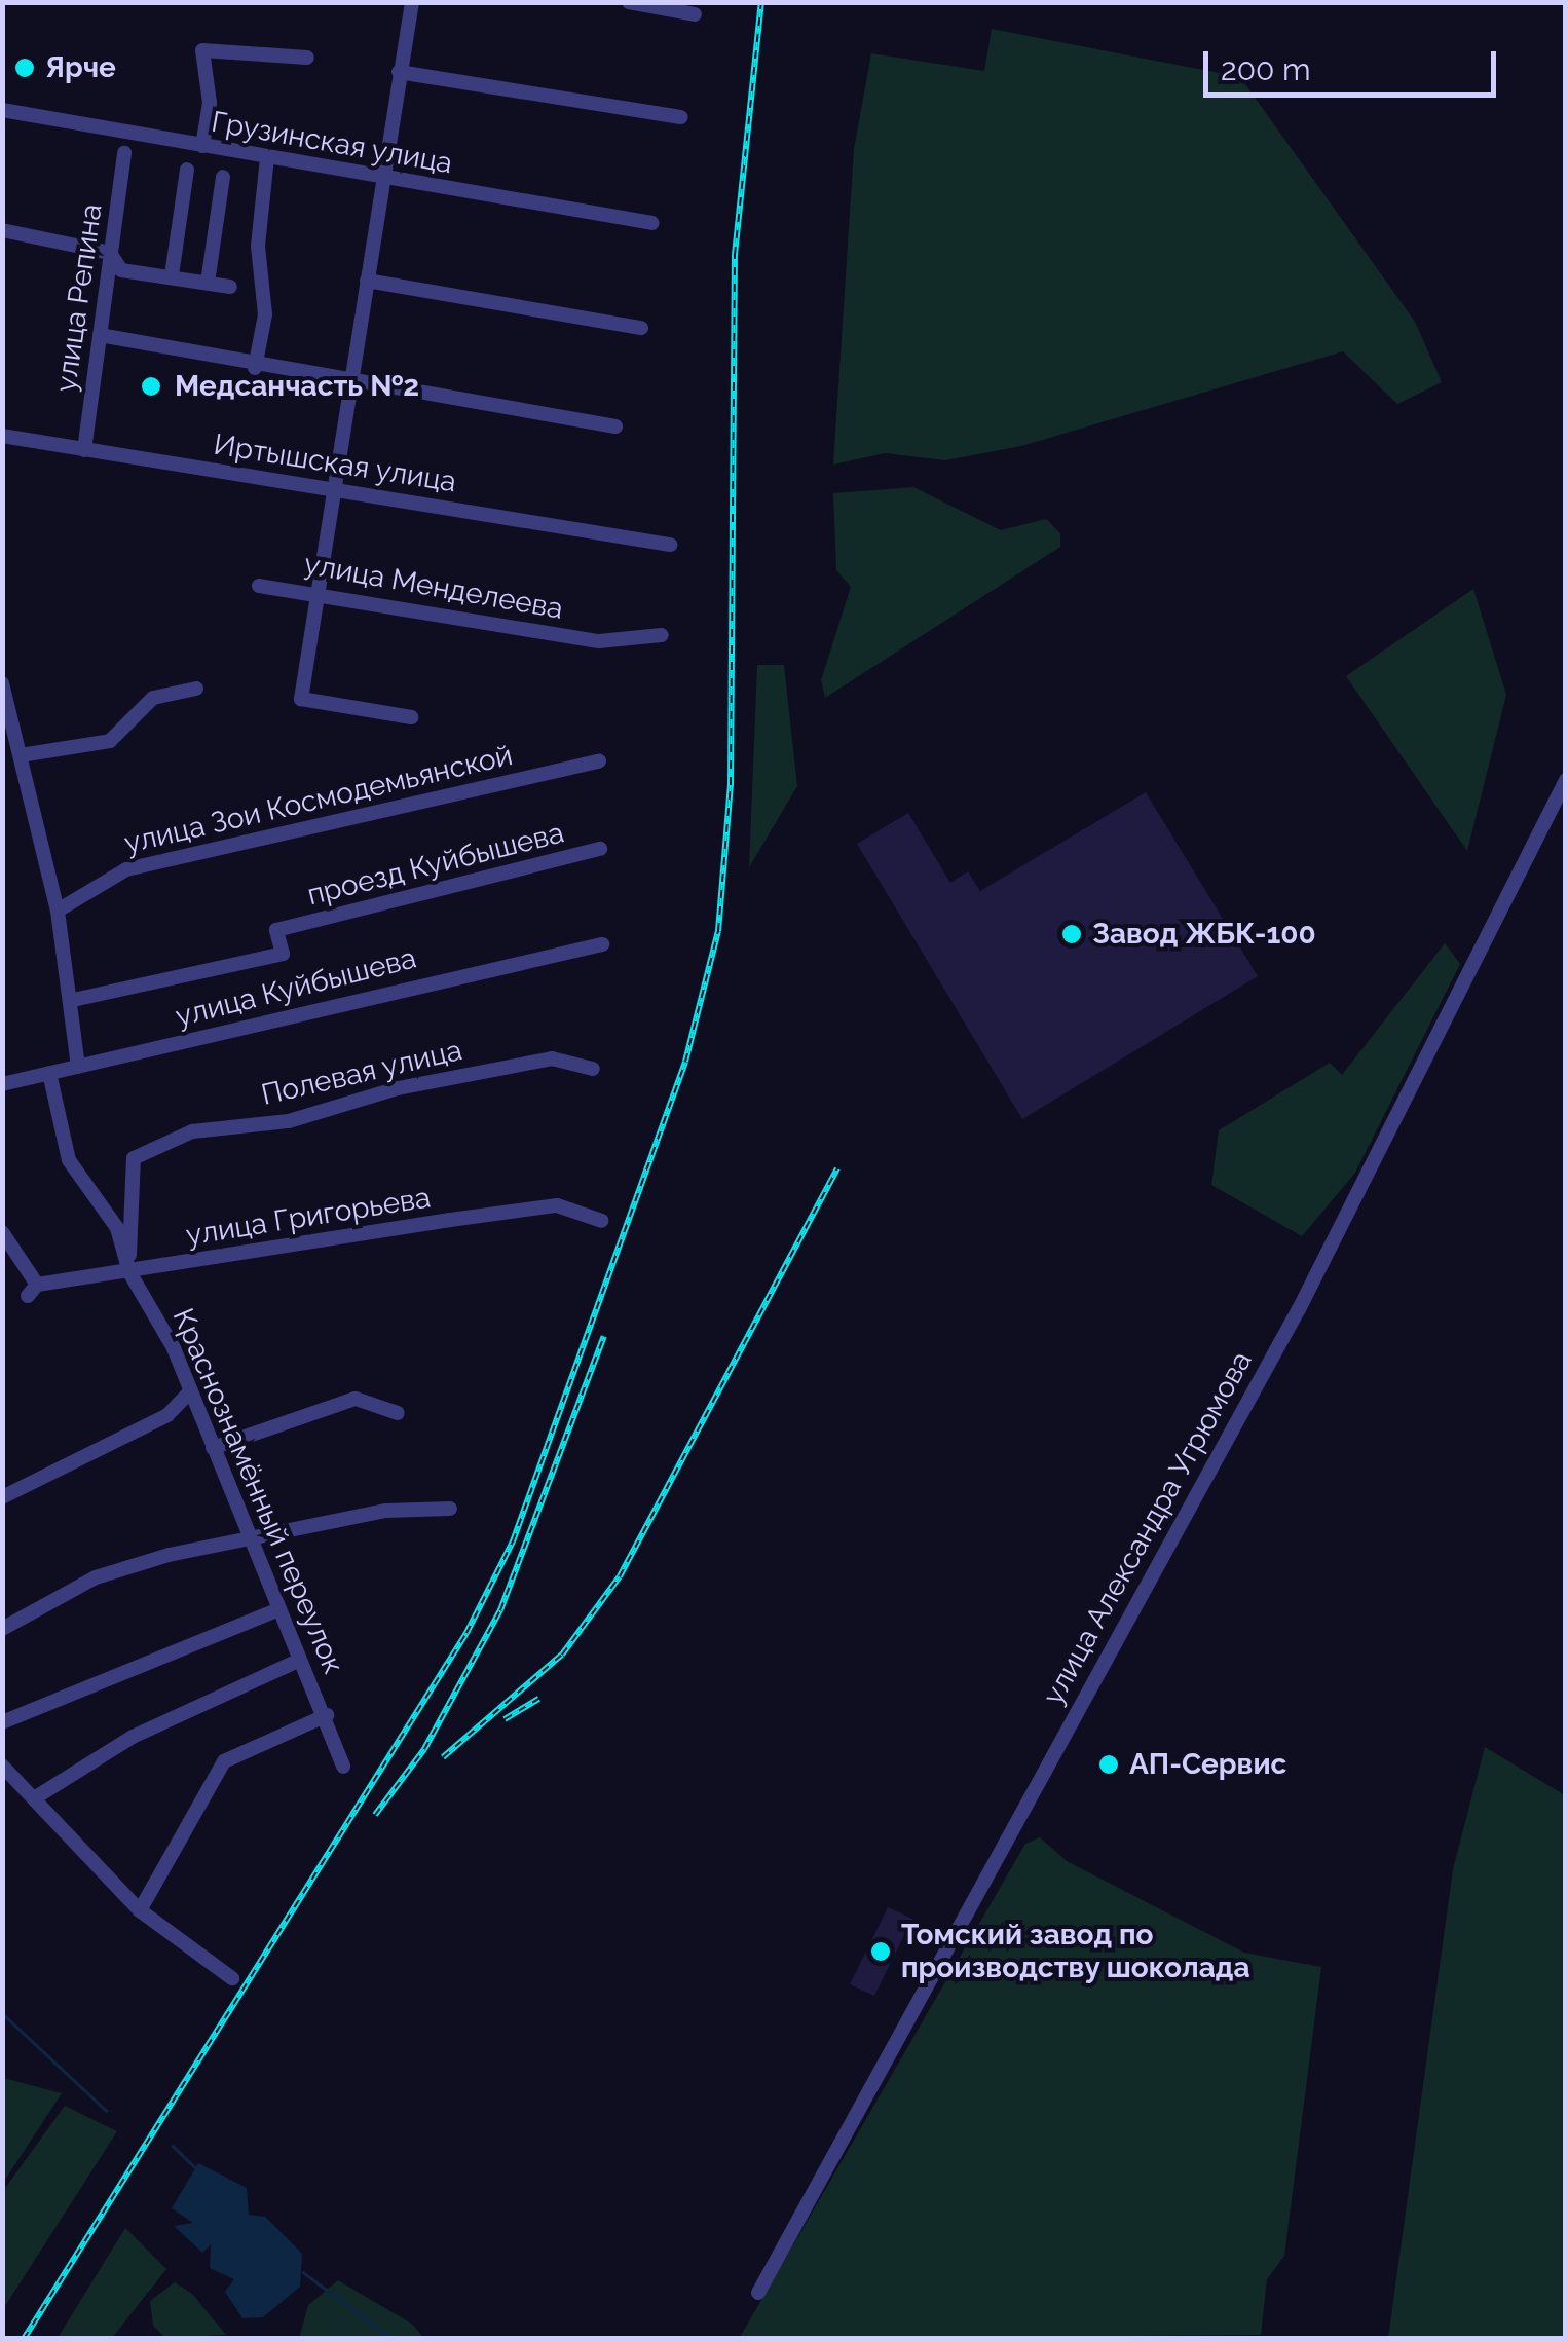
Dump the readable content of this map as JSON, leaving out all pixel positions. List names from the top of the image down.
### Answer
{
  "streets": {
    "street": [
      "Грузинская улица",
      "улица Репина",
      "Иртышская улица",
      "улица Менделеева",
      "улица Зои Космодемьянской",
      "проезд Куйбышева",
      "улица Куйбышева",
      "Полевая улица",
      "улица Григорьева",
      "Краснознамённый переулок",
      "улица Александра Угрюмова"
    ]
  },
  "crossings": [
    ["улица Репина", "Иртышская улица"],
    ["улица Куйбышева", "Краснознамённый переулок"],
    ["Полевая улица", "улица Григорьева"],
    ["Полевая улица", "Краснознамённый переулок"],
    ["улица Григорьева", "Краснознамённый переулок"]
  ],
  "places": [
    "Ярче",
    "Медсанчасть №2",
    "Завод ЖБК-100",
    "АП-Сервис",
    "Томский завод по производству шоколада"
  ],
  "scale_bar": "200 m"
}
